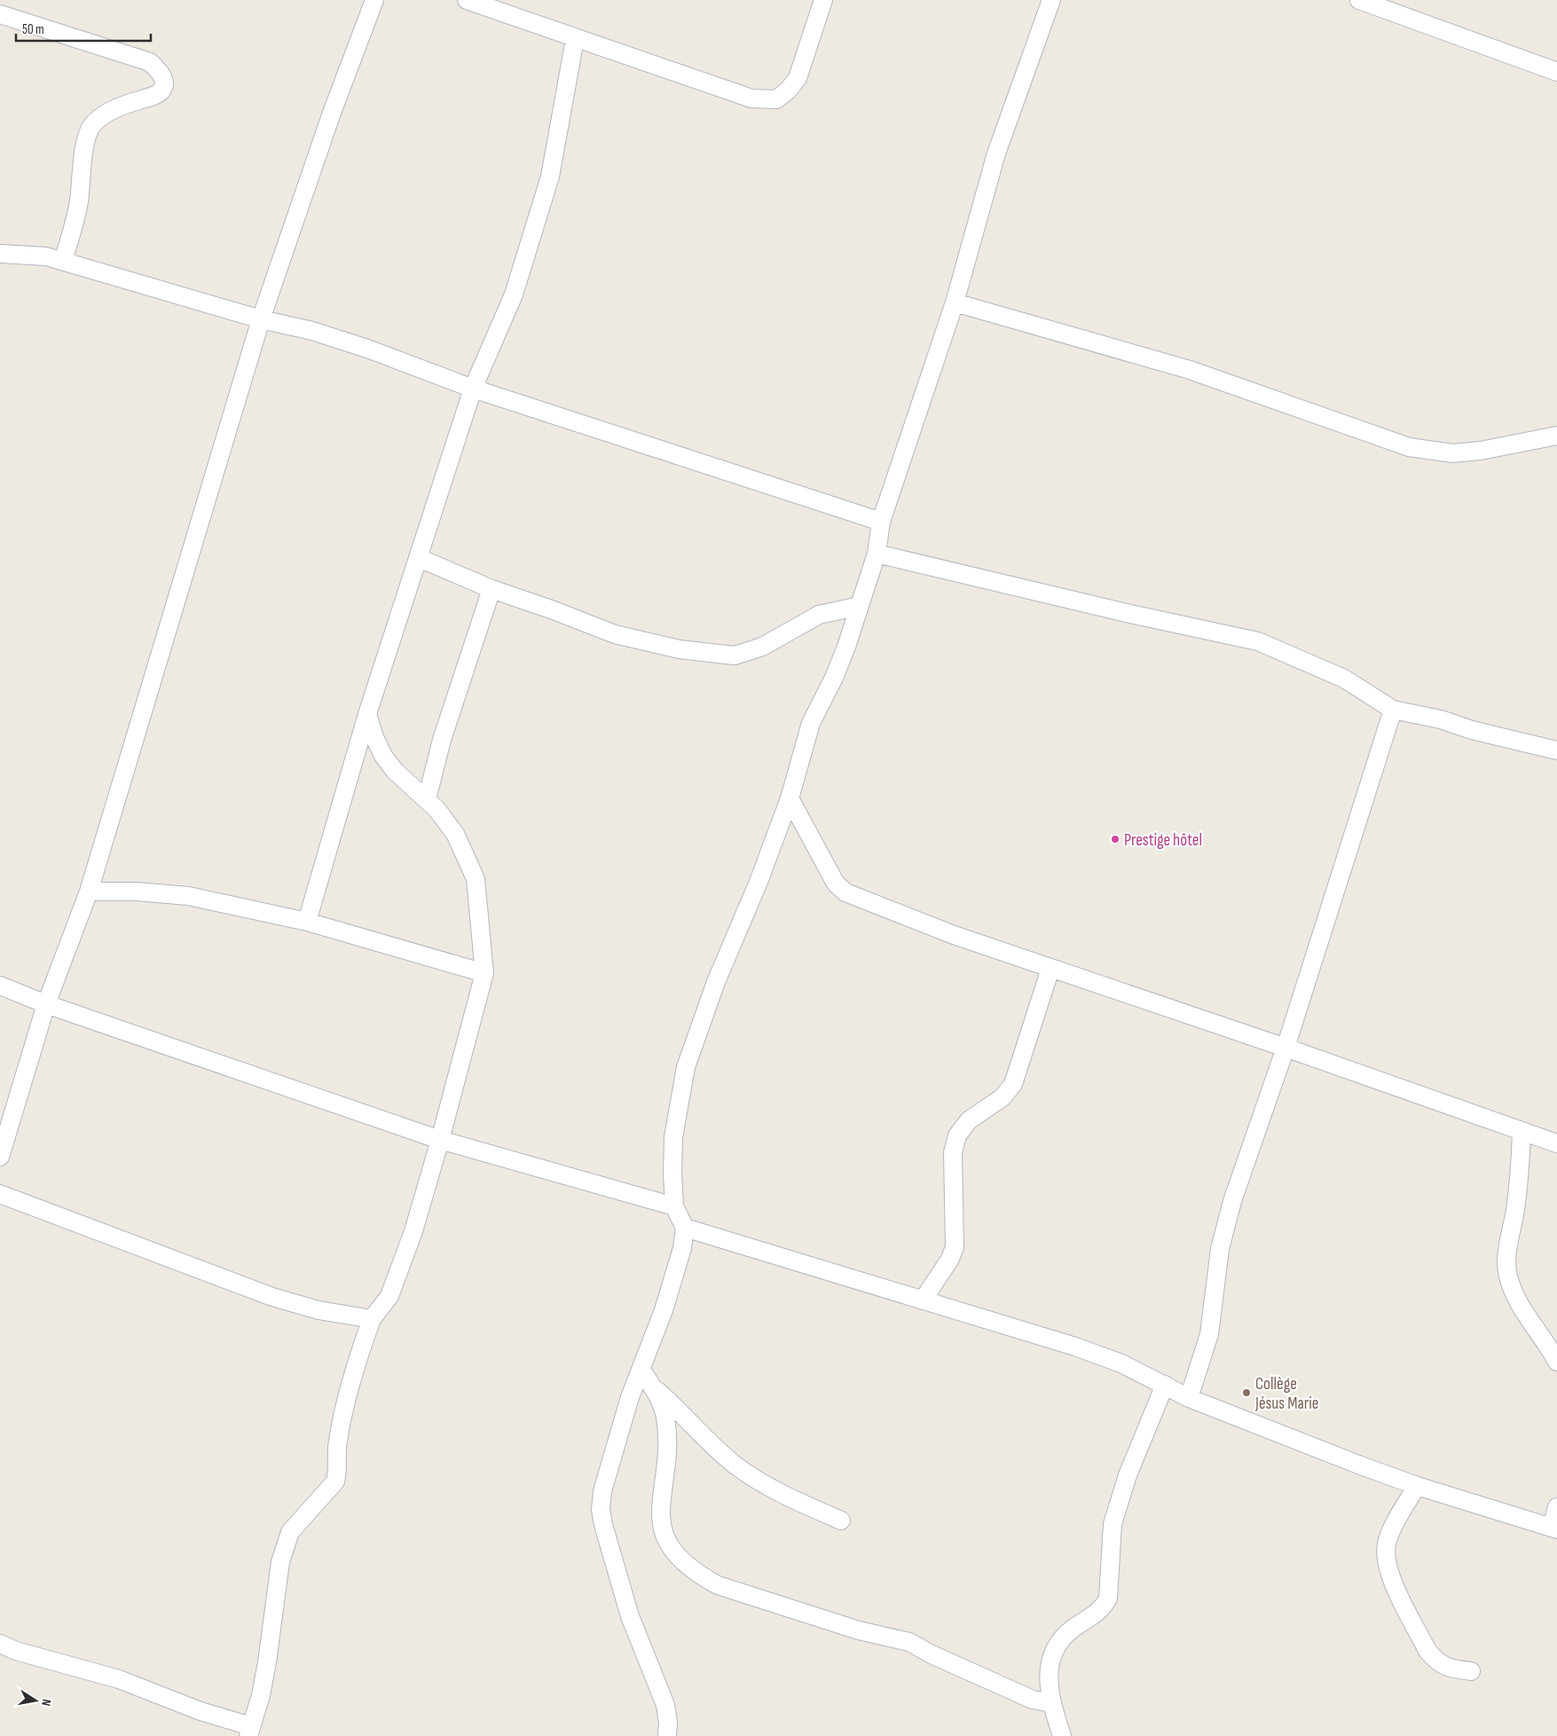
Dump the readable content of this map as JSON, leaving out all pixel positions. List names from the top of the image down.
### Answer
{
  "places": ["Prestige hôtel", "Collège Jésus Marie"],
  "scale_bar": "50 m",
  "north": "right"
}
